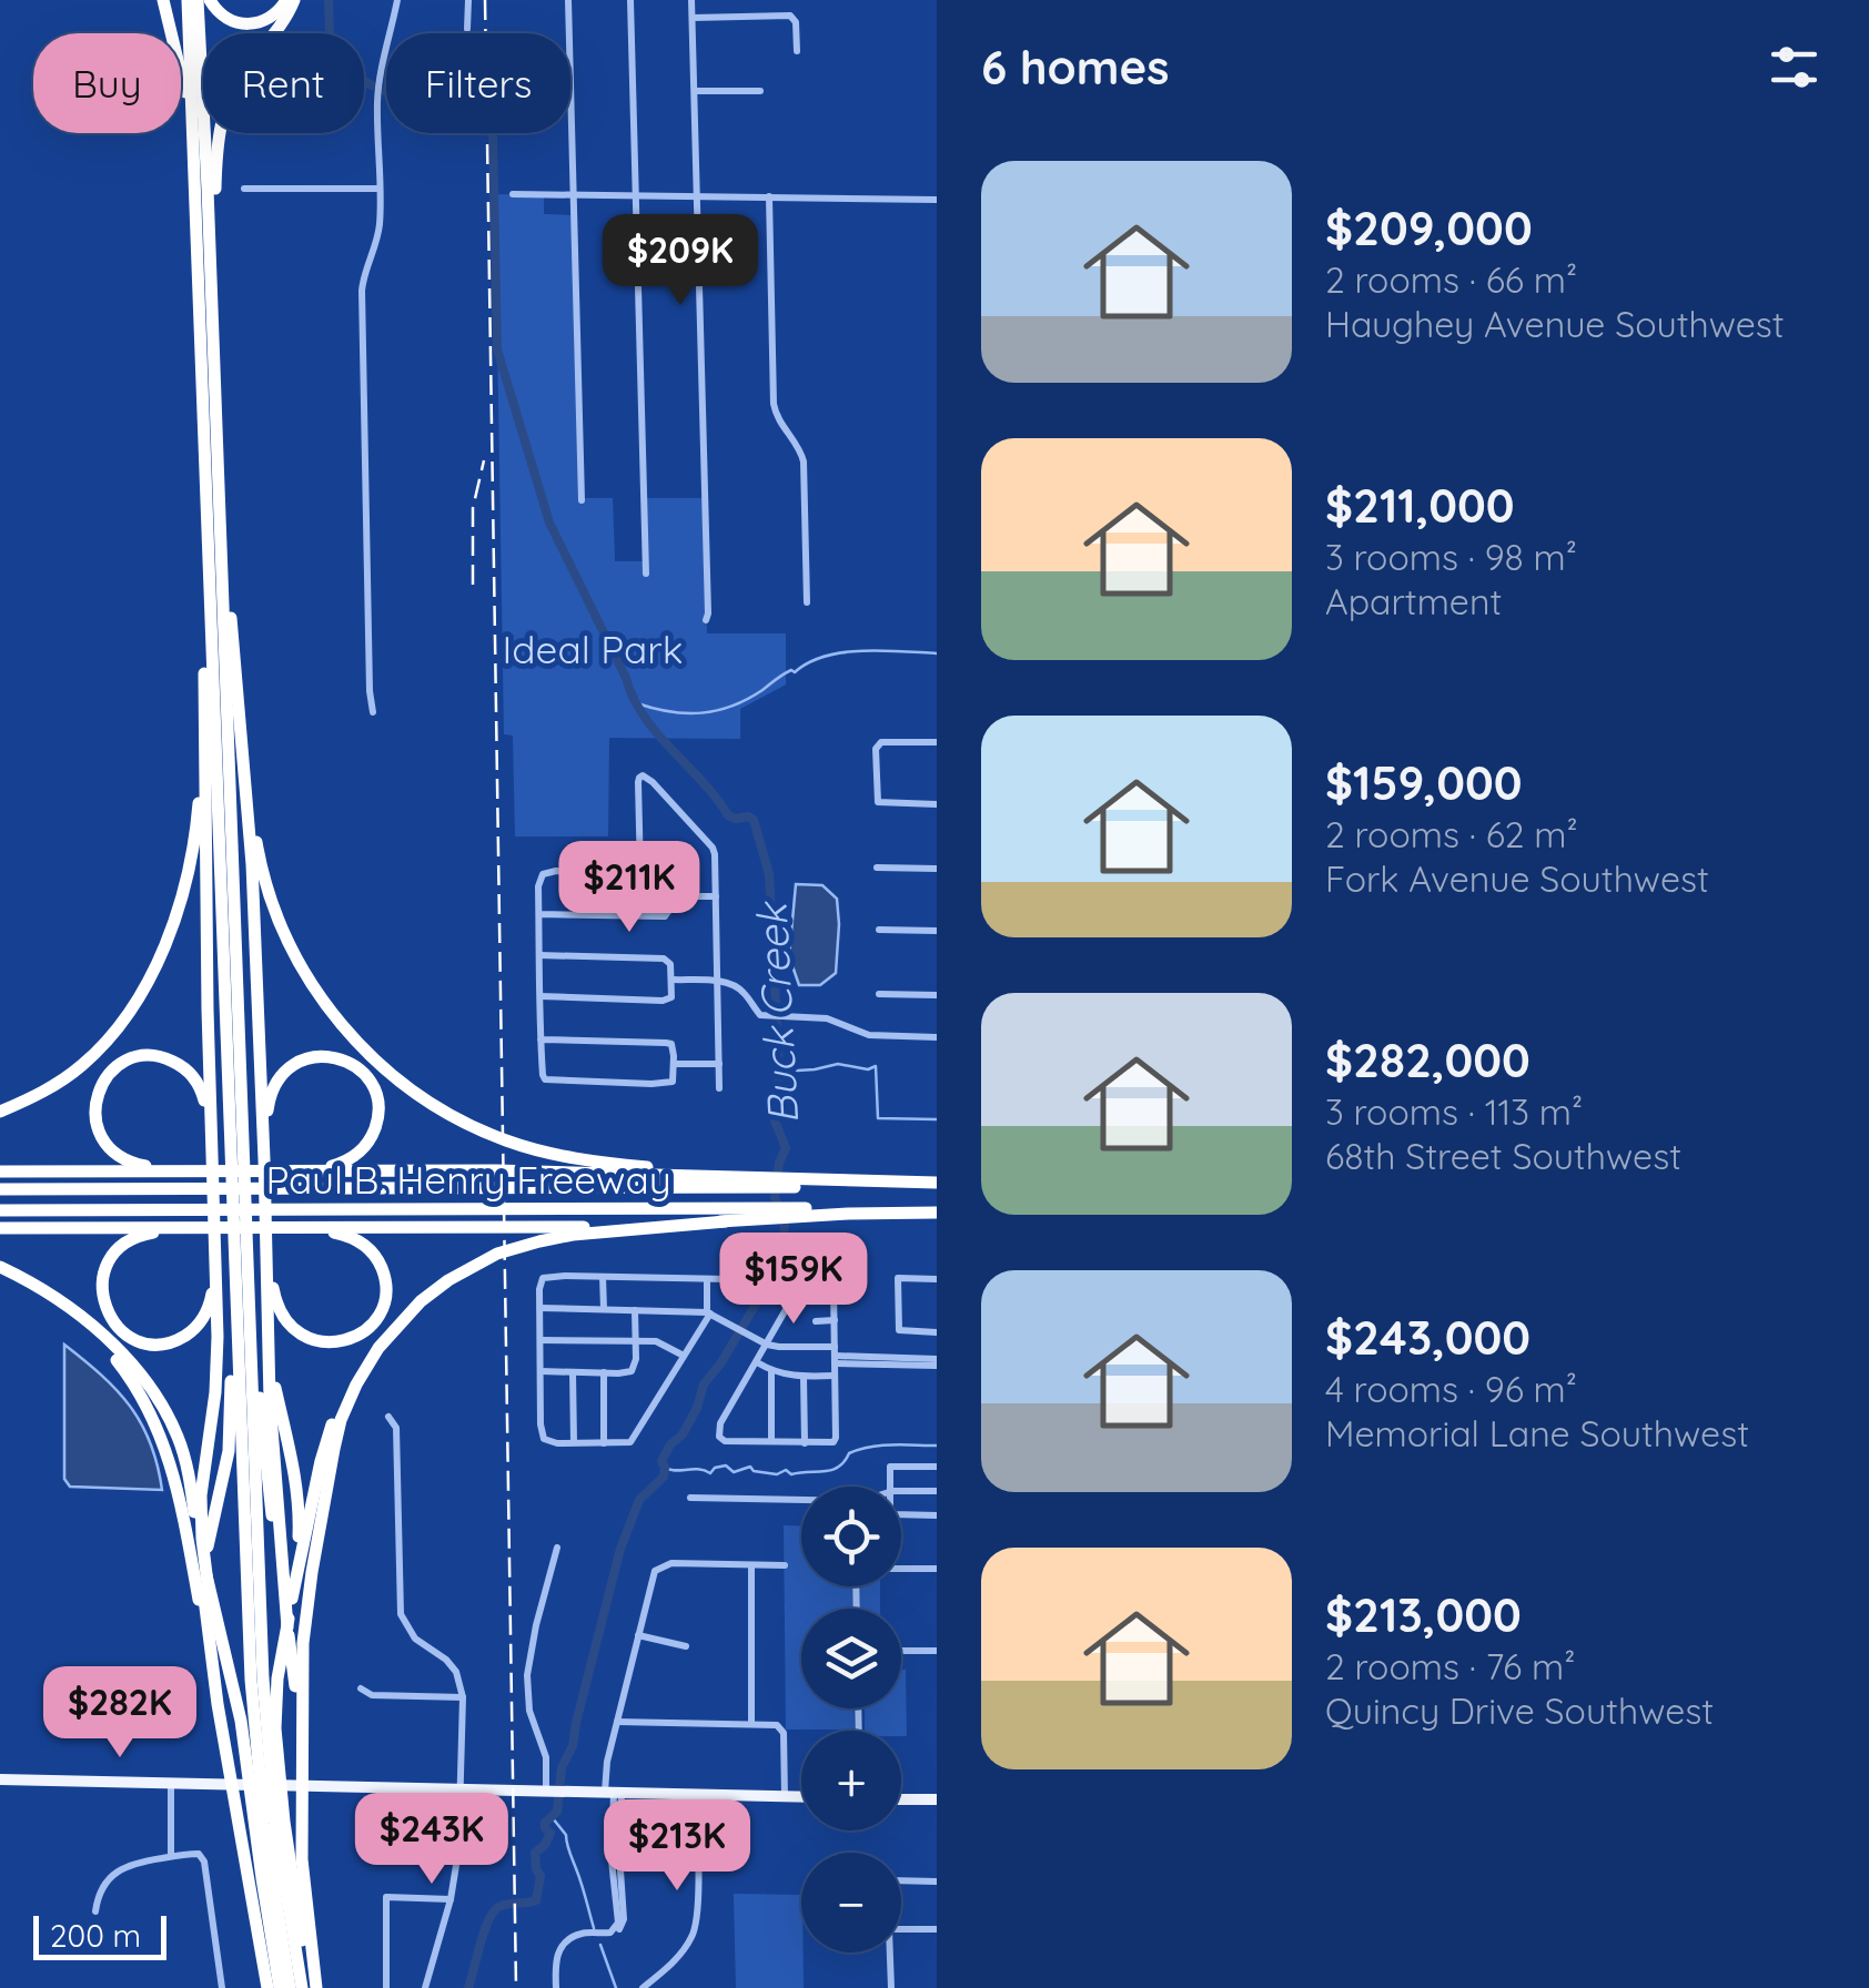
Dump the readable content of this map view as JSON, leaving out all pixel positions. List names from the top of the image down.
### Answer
{
  "streets": {
    "highway": ["Paul B. Henry Freeway"]
  },
  "water": ["Buck Creek"],
  "parks": ["Ideal Park"],
  "scale_bar": "200 m",
  "page": {
    "heading": "6 homes",
    "chip": ["Buy", "Rent", "Filters"],
    "list": [
      {
        "name": "$209,000",
        "note": "2 rooms · 66 m² · Haughey Avenue Southwest"
      },
      {
        "name": "$211,000",
        "note": "3 rooms · 98 m² · Apartment"
      },
      {
        "name": "$159,000",
        "note": "2 rooms · 62 m² · Fork Avenue Southwest"
      },
      {
        "name": "$282,000",
        "note": "3 rooms · 113 m² · 68th Street Southwest"
      },
      {
        "name": "$243,000",
        "note": "4 rooms · 96 m² · Memorial Lane Southwest"
      },
      {
        "name": "$213,000",
        "note": "2 rooms · 76 m² · Quincy Drive Southwest"
      }
    ],
    "price": [
      "$209K",
      "$211K",
      "$159K",
      "$282K",
      "$243K",
      "$213K"
    ],
    "map_buttons": ["+", "−"],
    "scale": "200 m"
  }
}
